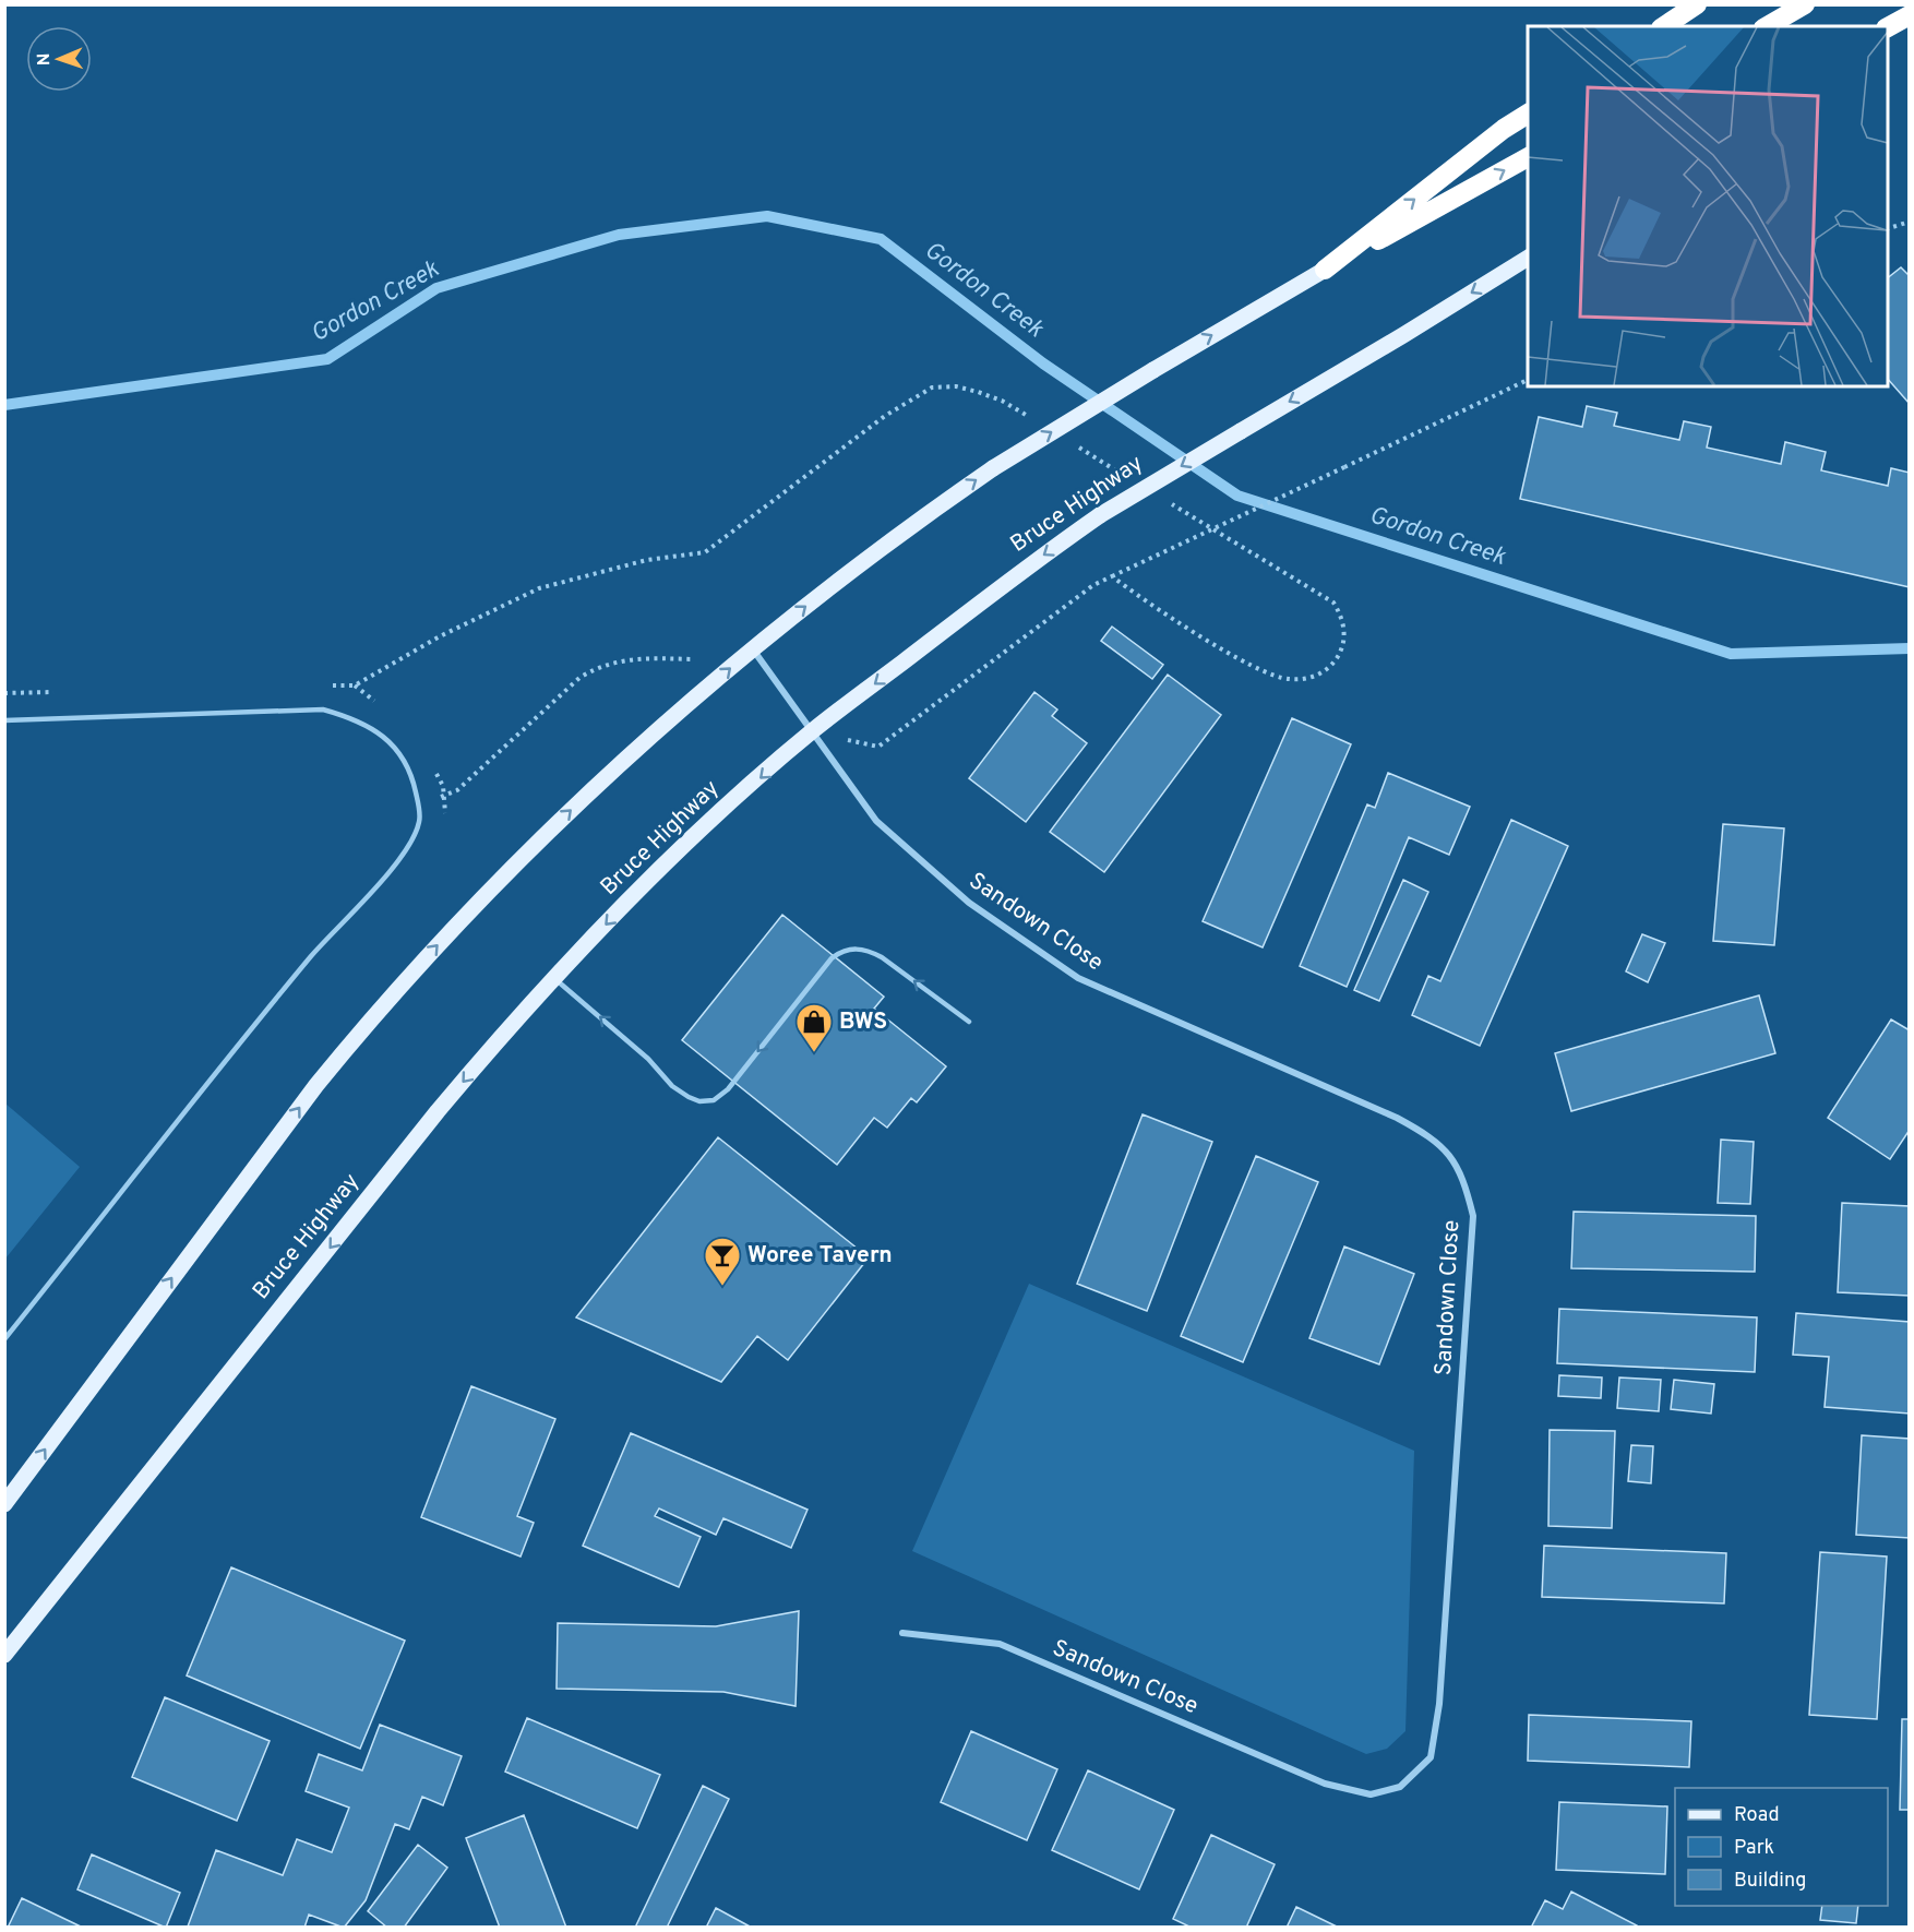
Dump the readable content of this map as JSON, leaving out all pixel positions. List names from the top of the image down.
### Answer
{
  "streets": {
    "main road": ["Bruce Highway"],
    "street": ["Sandown Close"]
  },
  "crossings": [
    ["Bruce Highway", "Sandown Close"]
  ],
  "water": ["Gordon Creek"],
  "places": {
    "shop": ["BWS"],
    "bar": ["Woree Tavern"]
  },
  "legend": ["Road", "Park", "Building"],
  "north": "left"
}
